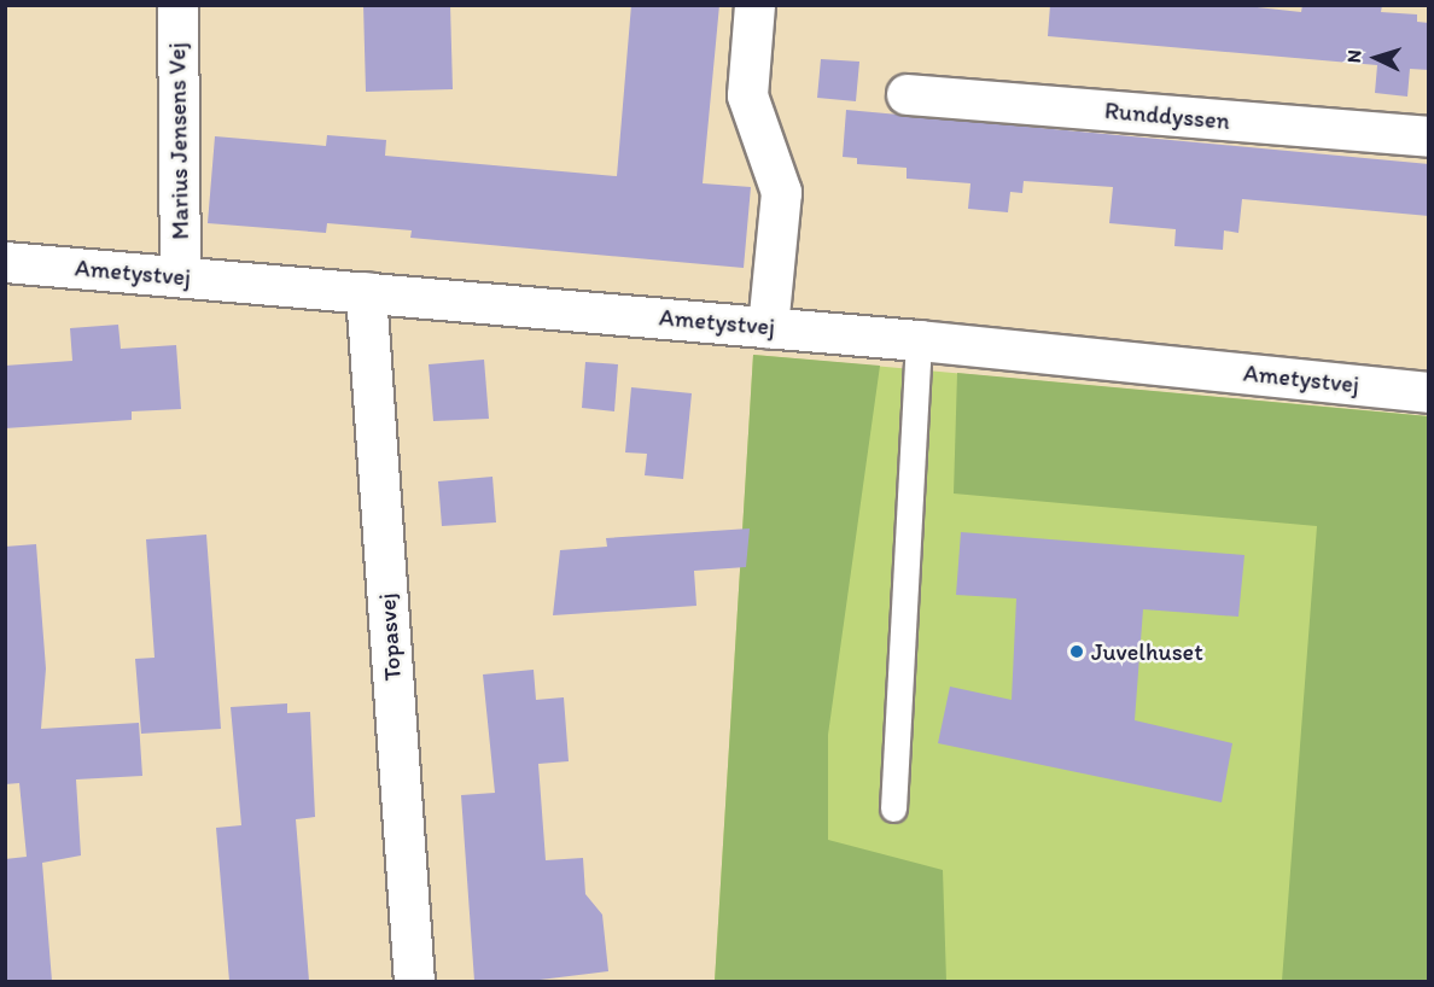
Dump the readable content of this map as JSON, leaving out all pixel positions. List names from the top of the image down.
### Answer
{
  "streets": {
    "street": [
      "Runddyssen",
      "Marius Jensens Vej",
      "Ametystvej",
      "Topasvej"
    ]
  },
  "crossings": [
    ["Marius Jensens Vej", "Ametystvej"],
    ["Ametystvej", "Topasvej"]
  ],
  "places": ["Juvelhuset"],
  "north": "left"
}
